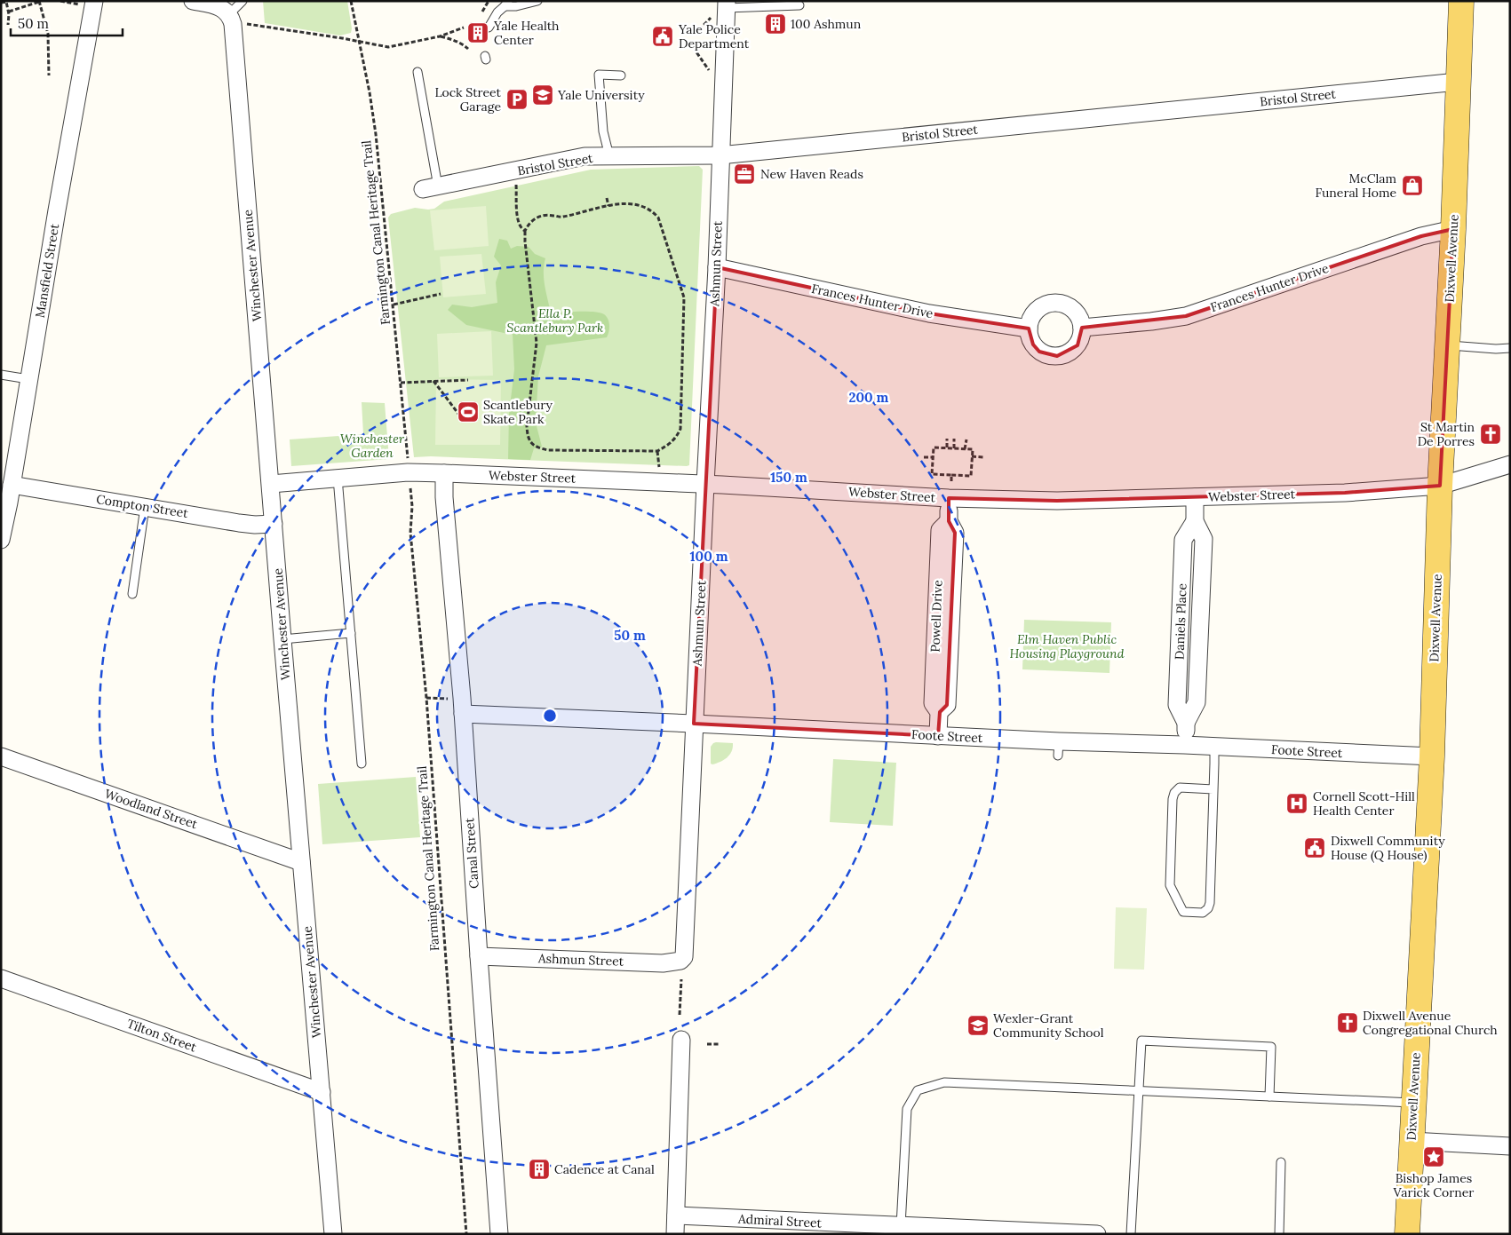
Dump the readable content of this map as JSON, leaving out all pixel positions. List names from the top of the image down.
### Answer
{
  "streets": {
    "main road": ["Dixwell Avenue"],
    "street": [
      "Bristol Street",
      "Ashmun Street",
      "Winchester Avenue",
      "Mansfield Street",
      "Frances Hunter Drive",
      "Webster Street",
      "Compton Street",
      "Powell Drive",
      "Daniels Place",
      "Foote Street",
      "Woodland Street",
      "Canal Street",
      "Tilton Street",
      "Admiral Street"
    ],
    "path": ["Farmington Canal Heritage Trail"]
  },
  "crossings": [
    ["Bristol Street", "Dixwell Avenue"],
    ["Bristol Street", "Ashmun Street"],
    ["Dixwell Avenue", "Frances Hunter Drive"],
    ["Dixwell Avenue", "Webster Street"],
    ["Dixwell Avenue", "Foote Street"],
    ["Ashmun Street", "Frances Hunter Drive"],
    ["Ashmun Street", "Webster Street"],
    ["Ashmun Street", "Foote Street"],
    ["Ashmun Street", "Canal Street"],
    ["Winchester Avenue", "Webster Street"],
    ["Winchester Avenue", "Compton Street"],
    ["Winchester Avenue", "Woodland Street"],
    ["Winchester Avenue", "Tilton Street"],
    ["Mansfield Street", "Compton Street"],
    ["Webster Street", "Powell Drive"],
    ["Webster Street", "Daniels Place"],
    ["Webster Street", "Canal Street"],
    ["Powell Drive", "Foote Street"],
    ["Daniels Place", "Foote Street"],
    ["Foote Street", "Canal Street"]
  ],
  "parks": ["Ella P. Scantlebury Park", "Winchester Garden", "Elm Haven Public Housing Playground"],
  "places": {
    "building": ["100 Ashmun", "Yale Health Center", "Cadence at Canal"],
    "public building": ["Yale Police Department", "Dixwell Community House (Q House)"],
    "school or university": ["Yale University", "Wexler-Grant Community School"],
    "parking": ["Lock Street Garage"],
    "office": ["New Haven Reads"],
    "shop": ["McClam Funeral Home"],
    "sports": ["Scantlebury Skate Park"],
    "church": ["St Martin De Porres", "Dixwell Avenue Congregational Church"],
    "hospital": ["Cornell Scott-Hill Health Center"],
    "place": ["Bishop James Varick Corner"]
  },
  "scale_bar": "50 m",
  "rings": [
    "200 m",
    "150 m",
    "100 m",
    "50 m"
  ]
}
